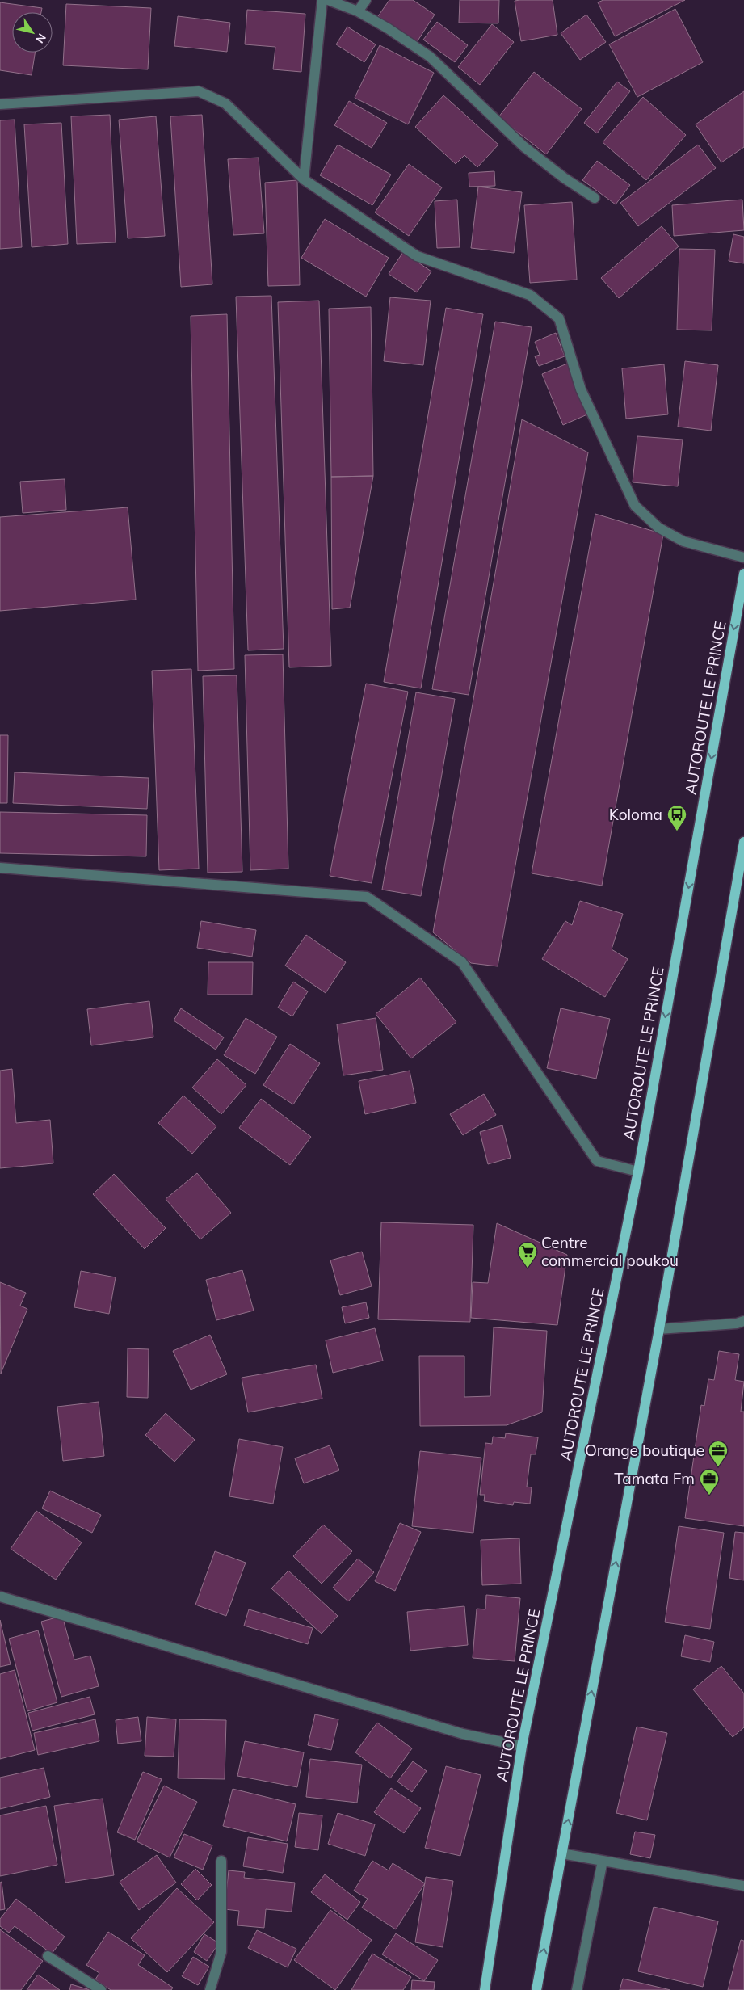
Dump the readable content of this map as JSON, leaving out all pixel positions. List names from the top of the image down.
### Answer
{
  "streets": {
    "main road": ["AUTOROUTE LE PRINCE"]
  },
  "places": {
    "bus stop": ["Koloma"],
    "supermarket": ["Centre commercial poukou"],
    "office": ["Orange boutique", "Tamata Fm"]
  },
  "north": "bottom right"
}
